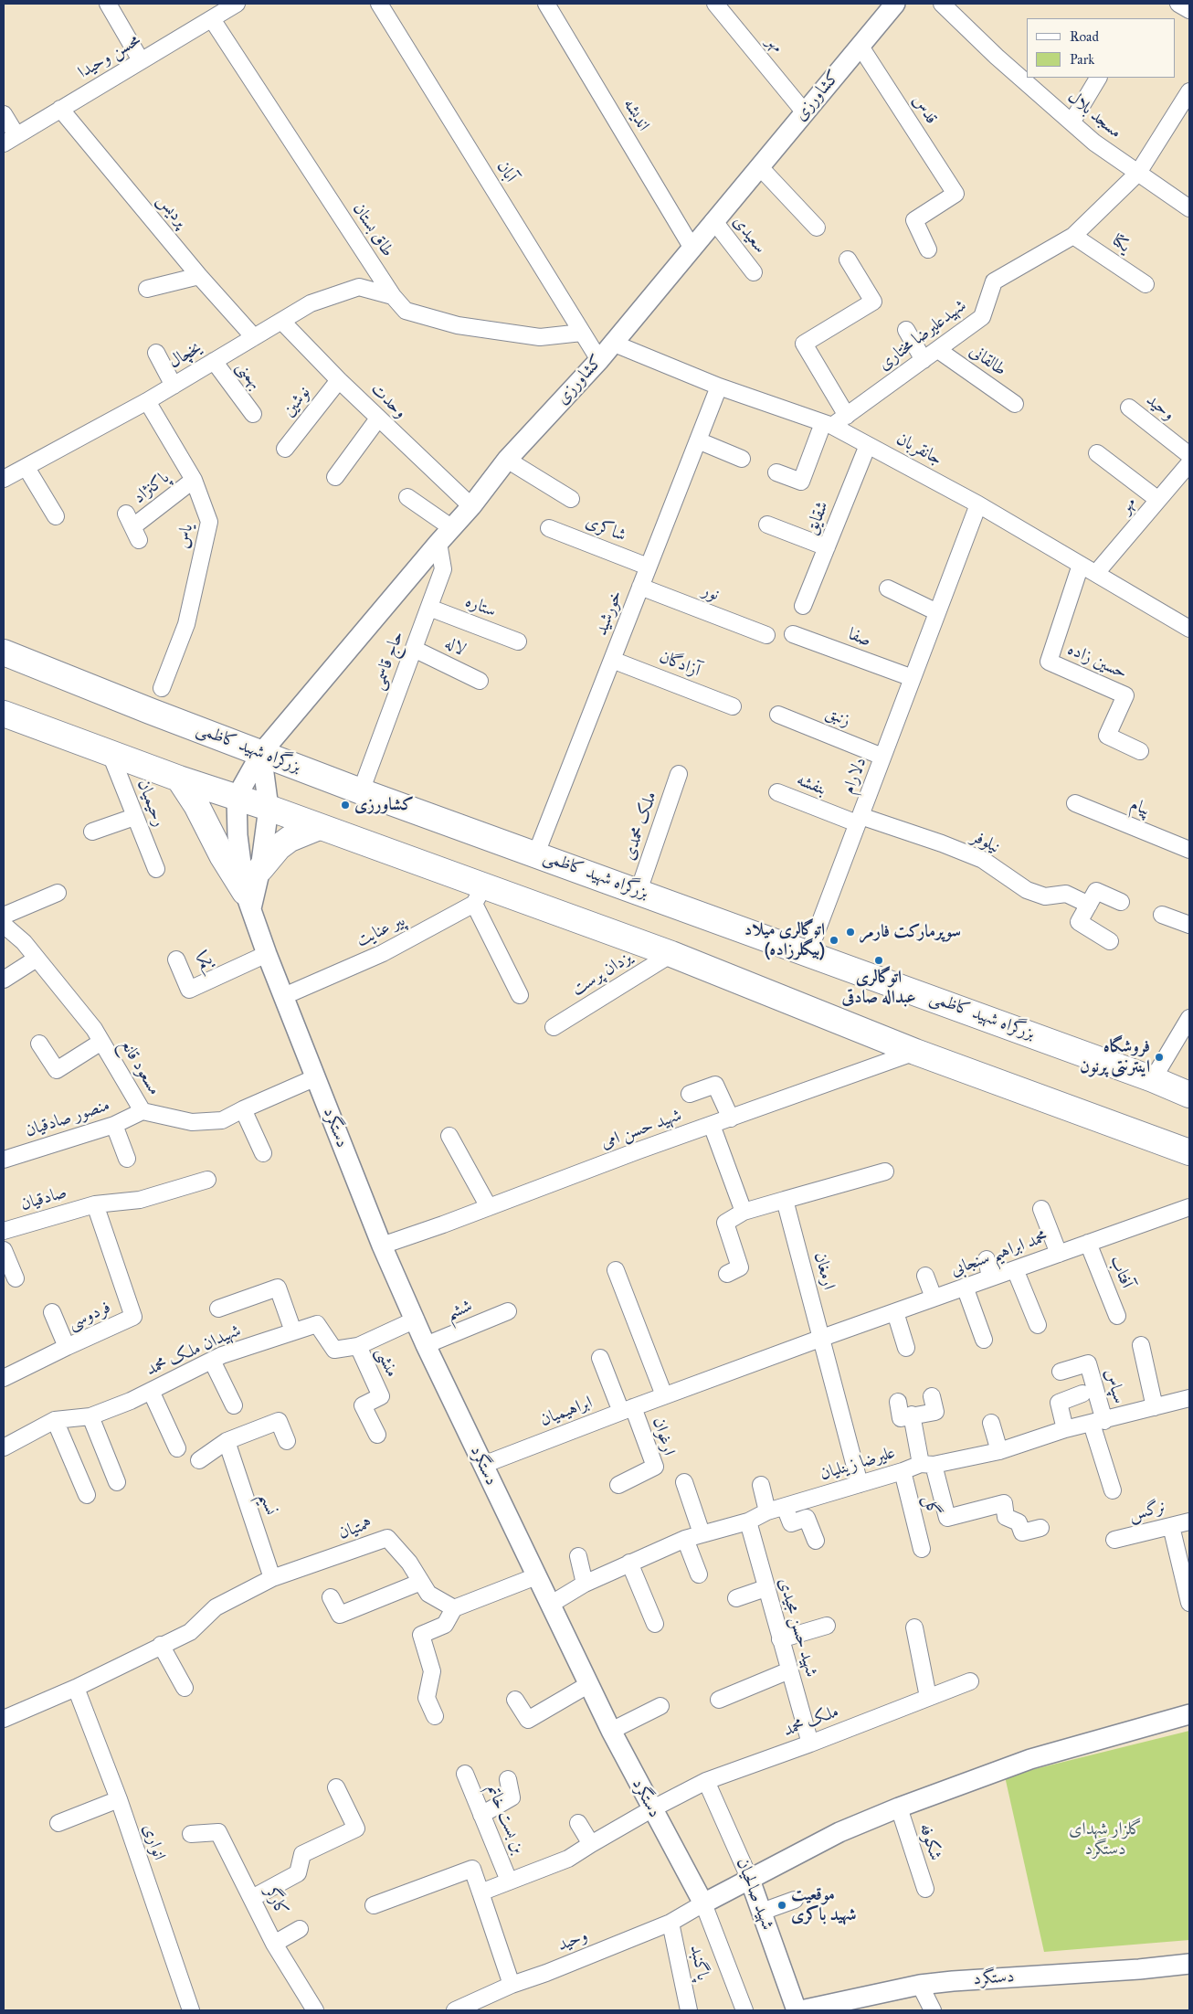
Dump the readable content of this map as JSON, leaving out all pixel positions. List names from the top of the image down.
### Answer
{
  "streets": {
    "highway": ["بزرگراه شهید کاظمی"],
    "street": [
      "مهر",
      "محسن وحیدا",
      "کشاورزی",
      "قدس",
      "اندیشه",
      "مسجد بلال",
      "آبان",
      "پردیس",
      "طاق بستان",
      "سعیدی",
      "یکتا",
      "شهیدعلیرضا مختاری",
      "یخچال",
      "طالقانی",
      "بهمنی",
      "وحدت",
      "نوشین",
      "وحید",
      "جانقربان",
      "پاکنژاد",
      "شقایق",
      "شاکری",
      "یاس",
      "نور",
      "ستاره",
      "خورشید",
      "صفا",
      "لاله",
      "حاج قاسمی",
      "حسین زاده",
      "آزادگان",
      "زنبق",
      "دلارام",
      "بنفشه",
      "رحیمیان",
      "پیام",
      "ملک محمدی",
      "نیلوفر",
      "پیر عنایت",
      "یکم",
      "یزدان پرست",
      "مسعود قانع",
      "منصور صادقیان",
      "دستگرد",
      "شهید حسن امی",
      "صادقیان",
      "محمد ابراهیم سنجابی",
      "ارمغان",
      "آفتاب",
      "ششم",
      "فردوسی",
      "شهیدان ملک محمد",
      "منشی",
      "سپاس",
      "ابراهیمیان",
      "ارغوان",
      "علیرضا زینلیان",
      "نسیم",
      "گل",
      "نرگس",
      "همتیان",
      "شهید حسن مجیدی",
      "ملک محمد",
      "بن بست خاتم",
      "انواری",
      "شکوفه",
      "شهید صالحیان",
      "کارگر",
      "پاگنبد"
    ]
  },
  "crossings": [
    ["مهر", "کشاورزی"],
    ["مهر", "جانقربان"],
    ["محسن وحیدا", "پردیس"],
    ["محسن وحیدا", "طاق بستان"],
    ["کشاورزی", "قدس"],
    ["کشاورزی", "اندیشه"],
    ["کشاورزی", "آبان"],
    ["کشاورزی", "سعیدی"],
    ["کشاورزی", "وحدت"],
    ["کشاورزی", "جانقربان"],
    ["کشاورزی", "حاج قاسمی"],
    ["کشاورزی", "بزرگراه شهید کاظمی"],
    ["کشاورزی", "دستگرد"],
    ["مسجد بلال", "شهیدعلیرضا مختاری"],
    ["آبان", "طاق بستان"],
    ["پردیس", "یخچال"],
    ["طاق بستان", "یخچال"],
    ["یکتا", "شهیدعلیرضا مختاری"],
    ["شهیدعلیرضا مختاری", "طالقانی"],
    ["شهیدعلیرضا مختاری", "جانقربان"],
    ["یخچال", "بهمنی"],
    ["یخچال", "وحدت"],
    ["یخچال", "یاس"],
    ["وحدت", "نوشین"],
    ["وحید", "دستگرد"],
    ["وحید", "پاگنبد"],
    ["جانقربان", "شقایق"],
    ["جانقربان", "خورشید"],
    ["جانقربان", "حسین زاده"],
    ["جانقربان", "دلارام"],
    ["پاکنژاد", "یاس"],
    ["شاکری", "خورشید"],
    ["نور", "خورشید"],
    ["ستاره", "حاج قاسمی"],
    ["خورشید", "آزادگان"],
    ["خورشید", "بزرگراه شهید کاظمی"],
    ["صفا", "دلارام"],
    ["لاله", "حاج قاسمی"],
    ["حاج قاسمی", "بزرگراه شهید کاظمی"],
    ["زنبق", "دلارام"],
    ["بزرگراه شهید کاظمی", "دلارام"],
    ["بزرگراه شهید کاظمی", "ملک محمدی"],
    ["دلارام", "بنفشه"],
    ["دلارام", "نیلوفر"],
    ["بنفشه", "نیلوفر"],
    ["پیر عنایت", "دستگرد"],
    ["یکم", "دستگرد"],
    ["مسعود قانع", "منصور صادقیان"],
    ["مسعود قانع", "دستگرد"],
    ["دستگرد", "شهید حسن امی"],
    ["دستگرد", "ششم"],
    ["دستگرد", "شهیدان ملک محمد"],
    ["دستگرد", "ابراهیمیان"],
    ["دستگرد", "علیرضا زینلیان"],
    ["صادقیان", "فردوسی"],
    ["محمد ابراهیم سنجابی", "ارمغان"],
    ["محمد ابراهیم سنجابی", "آفتاب"],
    ["محمد ابراهیم سنجابی", "ابراهیمیان"],
    ["ارمغان", "ابراهیمیان"],
    ["ارمغان", "علیرضا زینلیان"],
    ["شهیدان ملک محمد", "منشی"],
    ["سپاس", "علیرضا زینلیان"],
    ["ابراهیمیان", "ارغوان"],
    ["علیرضا زینلیان", "گل"],
    ["علیرضا زینلیان", "شهید حسن مجیدی"],
    ["نسیم", "همتیان"],
    ["همتیان", "انواری"],
    ["شهید حسن مجیدی", "ملک محمد"],
    ["ملک محمد", "شهید صالحیان"]
  ],
  "parks": ["گلزار شهدای دستگرد"],
  "places": [
    "کشاورزی",
    "سوپرمارکت فارمر",
    "اتوگالری میلاد (بیگلرزاده)",
    "اتوگالری عبداله صادقی",
    "فروشگاه اینترنتی پرنون",
    "موقعیت شهید باکری"
  ],
  "legend": ["Road", "Park"]
}
